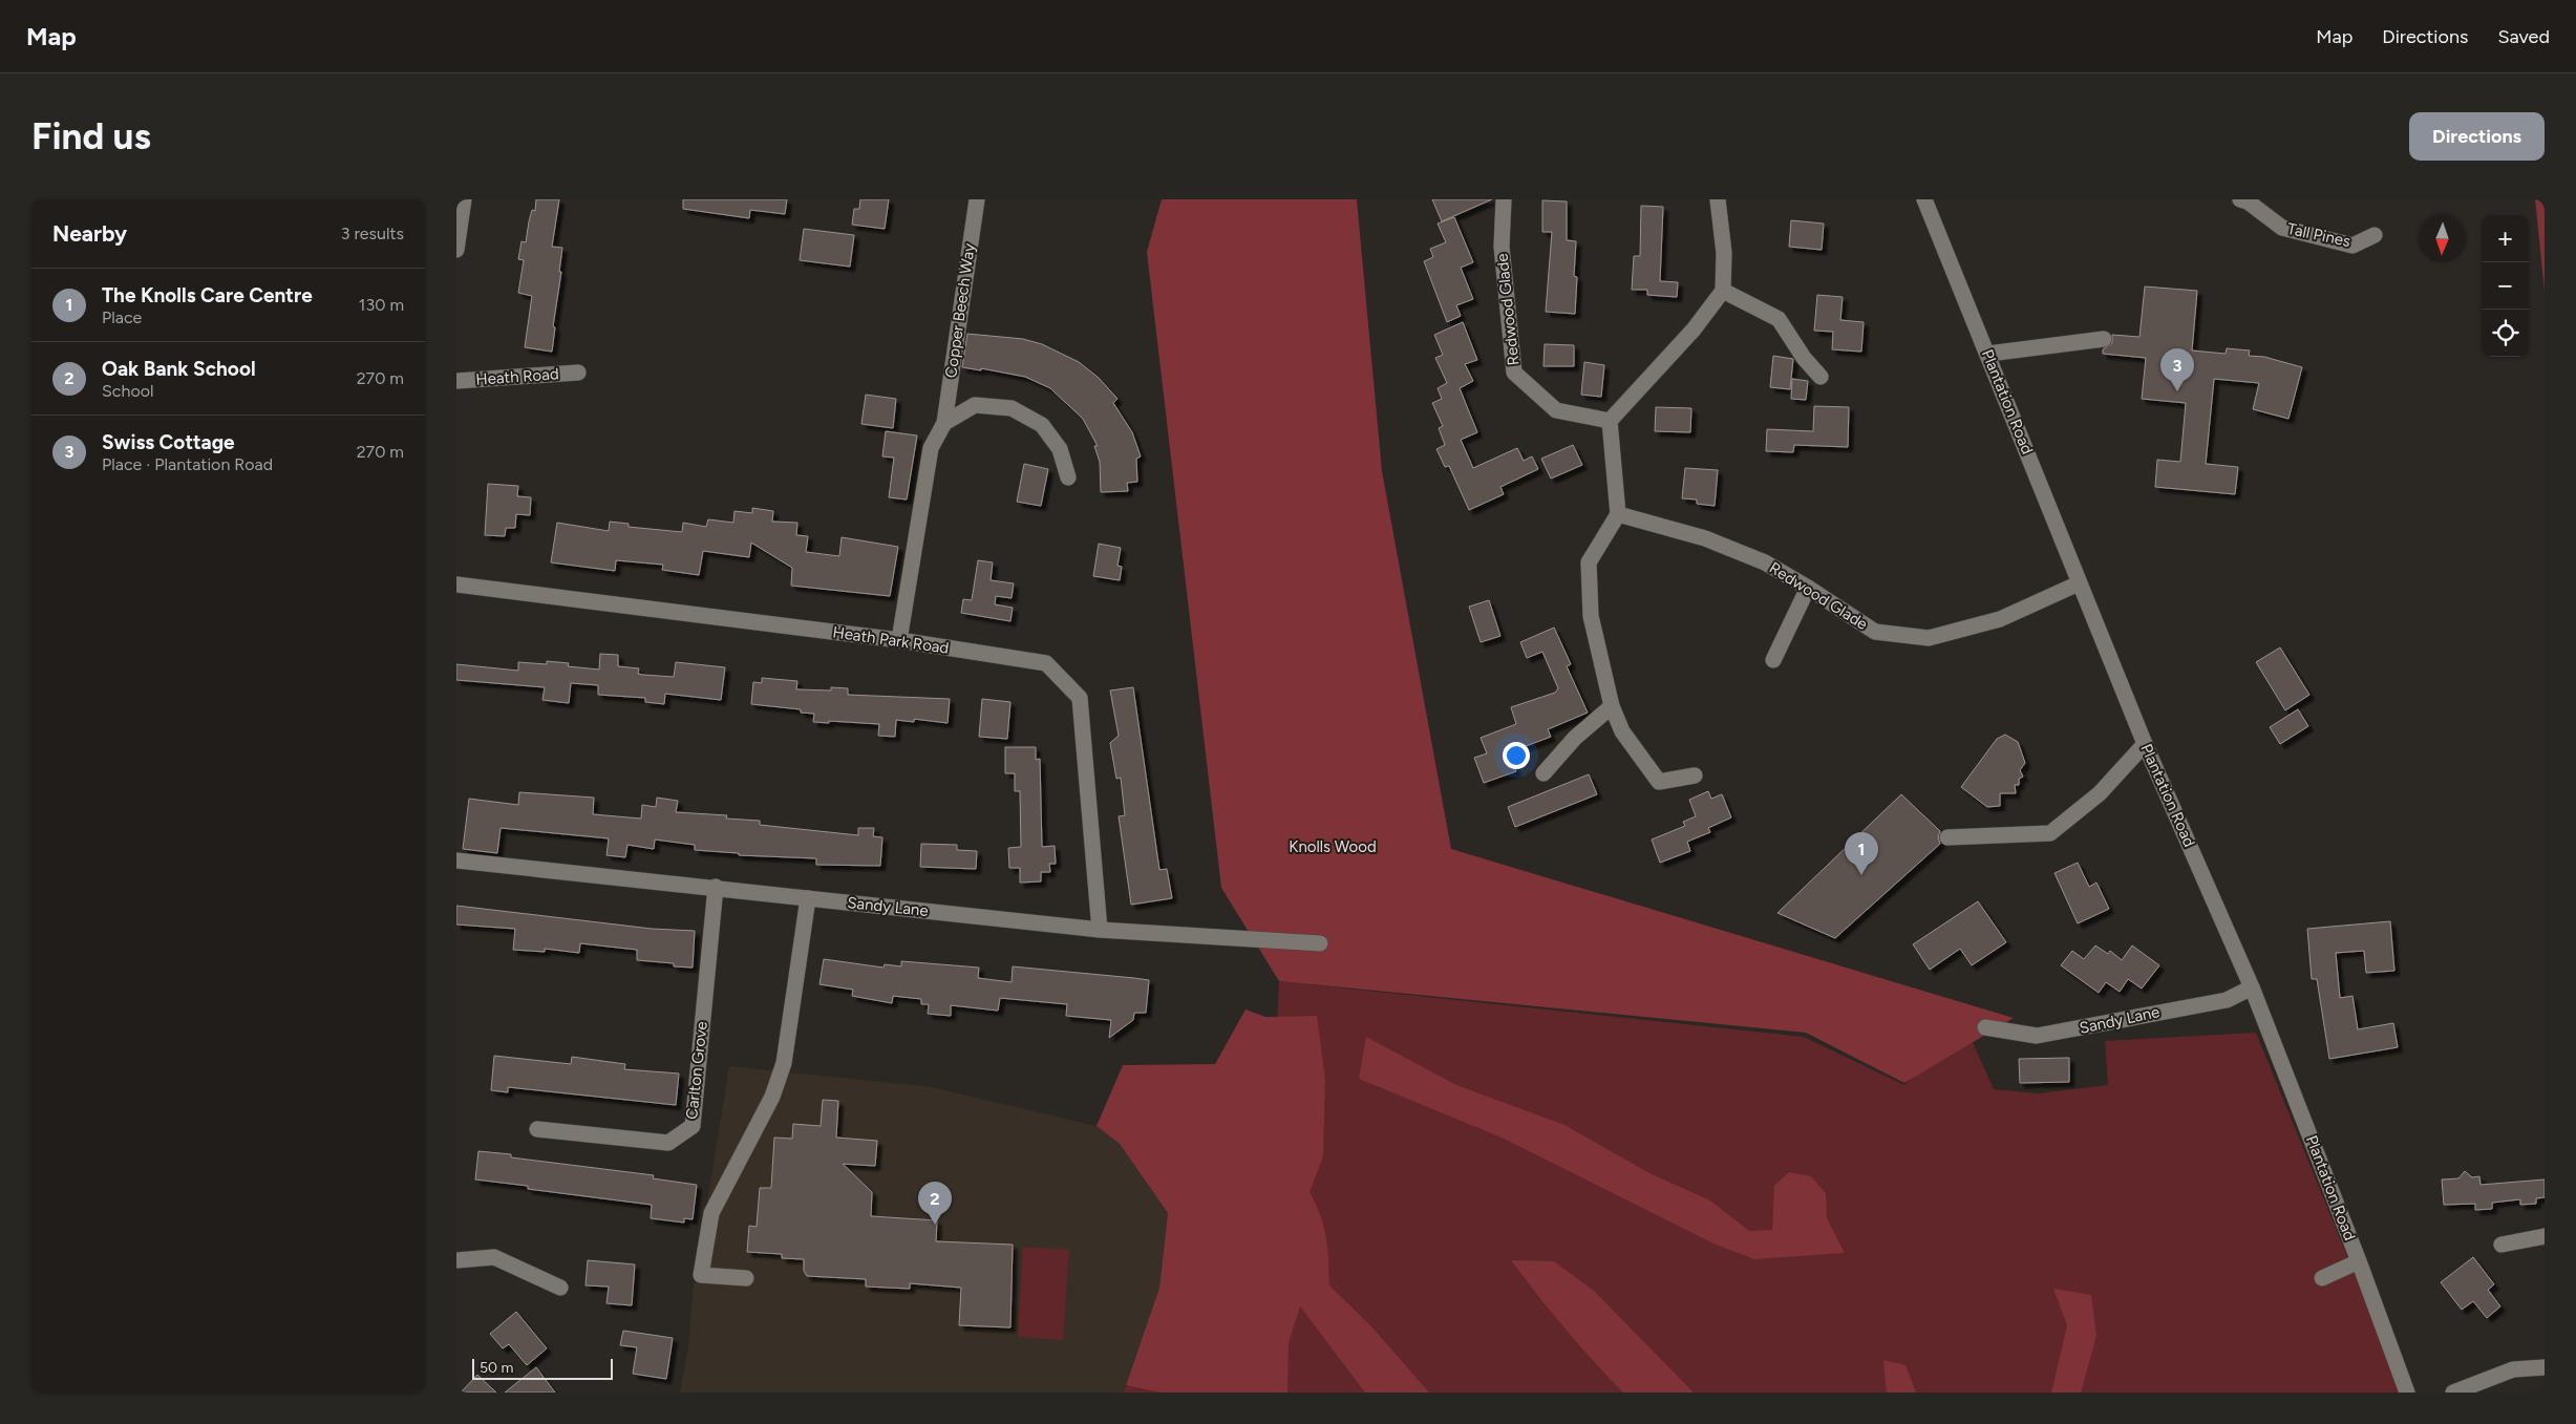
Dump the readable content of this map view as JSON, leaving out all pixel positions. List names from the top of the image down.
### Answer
{
  "streets": {
    "street": [
      "Tall Pines",
      "Redwood Glade",
      "Copper Beech Way",
      "Heath Road",
      "Plantation Road",
      "Heath Park Road",
      "Sandy Lane",
      "Carlton Grove"
    ]
  },
  "crossings": [
    ["Redwood Glade", "Plantation Road"],
    ["Copper Beech Way", "Heath Park Road"],
    ["Plantation Road", "Sandy Lane"],
    ["Heath Park Road", "Sandy Lane"],
    ["Sandy Lane", "Carlton Grove"]
  ],
  "parks": ["Knolls Wood"],
  "scale_bar": "50 m",
  "north": "bottom",
  "page": {
    "header": "Map",
    "nav": ["Map", "Directions", "Saved"],
    "buttons": "Directions",
    "title": "Find us",
    "heading": ["Nearby", "3 results"],
    "map_buttons": ["+", "−"],
    "list": [
      {
        "mark": "1",
        "name": "The Knolls Care Centre",
        "note": "Place",
        "value": "130 m"
      },
      {
        "mark": "2",
        "name": "Oak Bank School",
        "note": "School",
        "value": "270 m"
      },
      {
        "mark": "3",
        "name": "Swiss Cottage",
        "note": "Place · Plantation Road",
        "value": "270 m"
      }
    ],
    "pins": ["3", "1", "2"],
    "scale": "50 m"
  }
}
